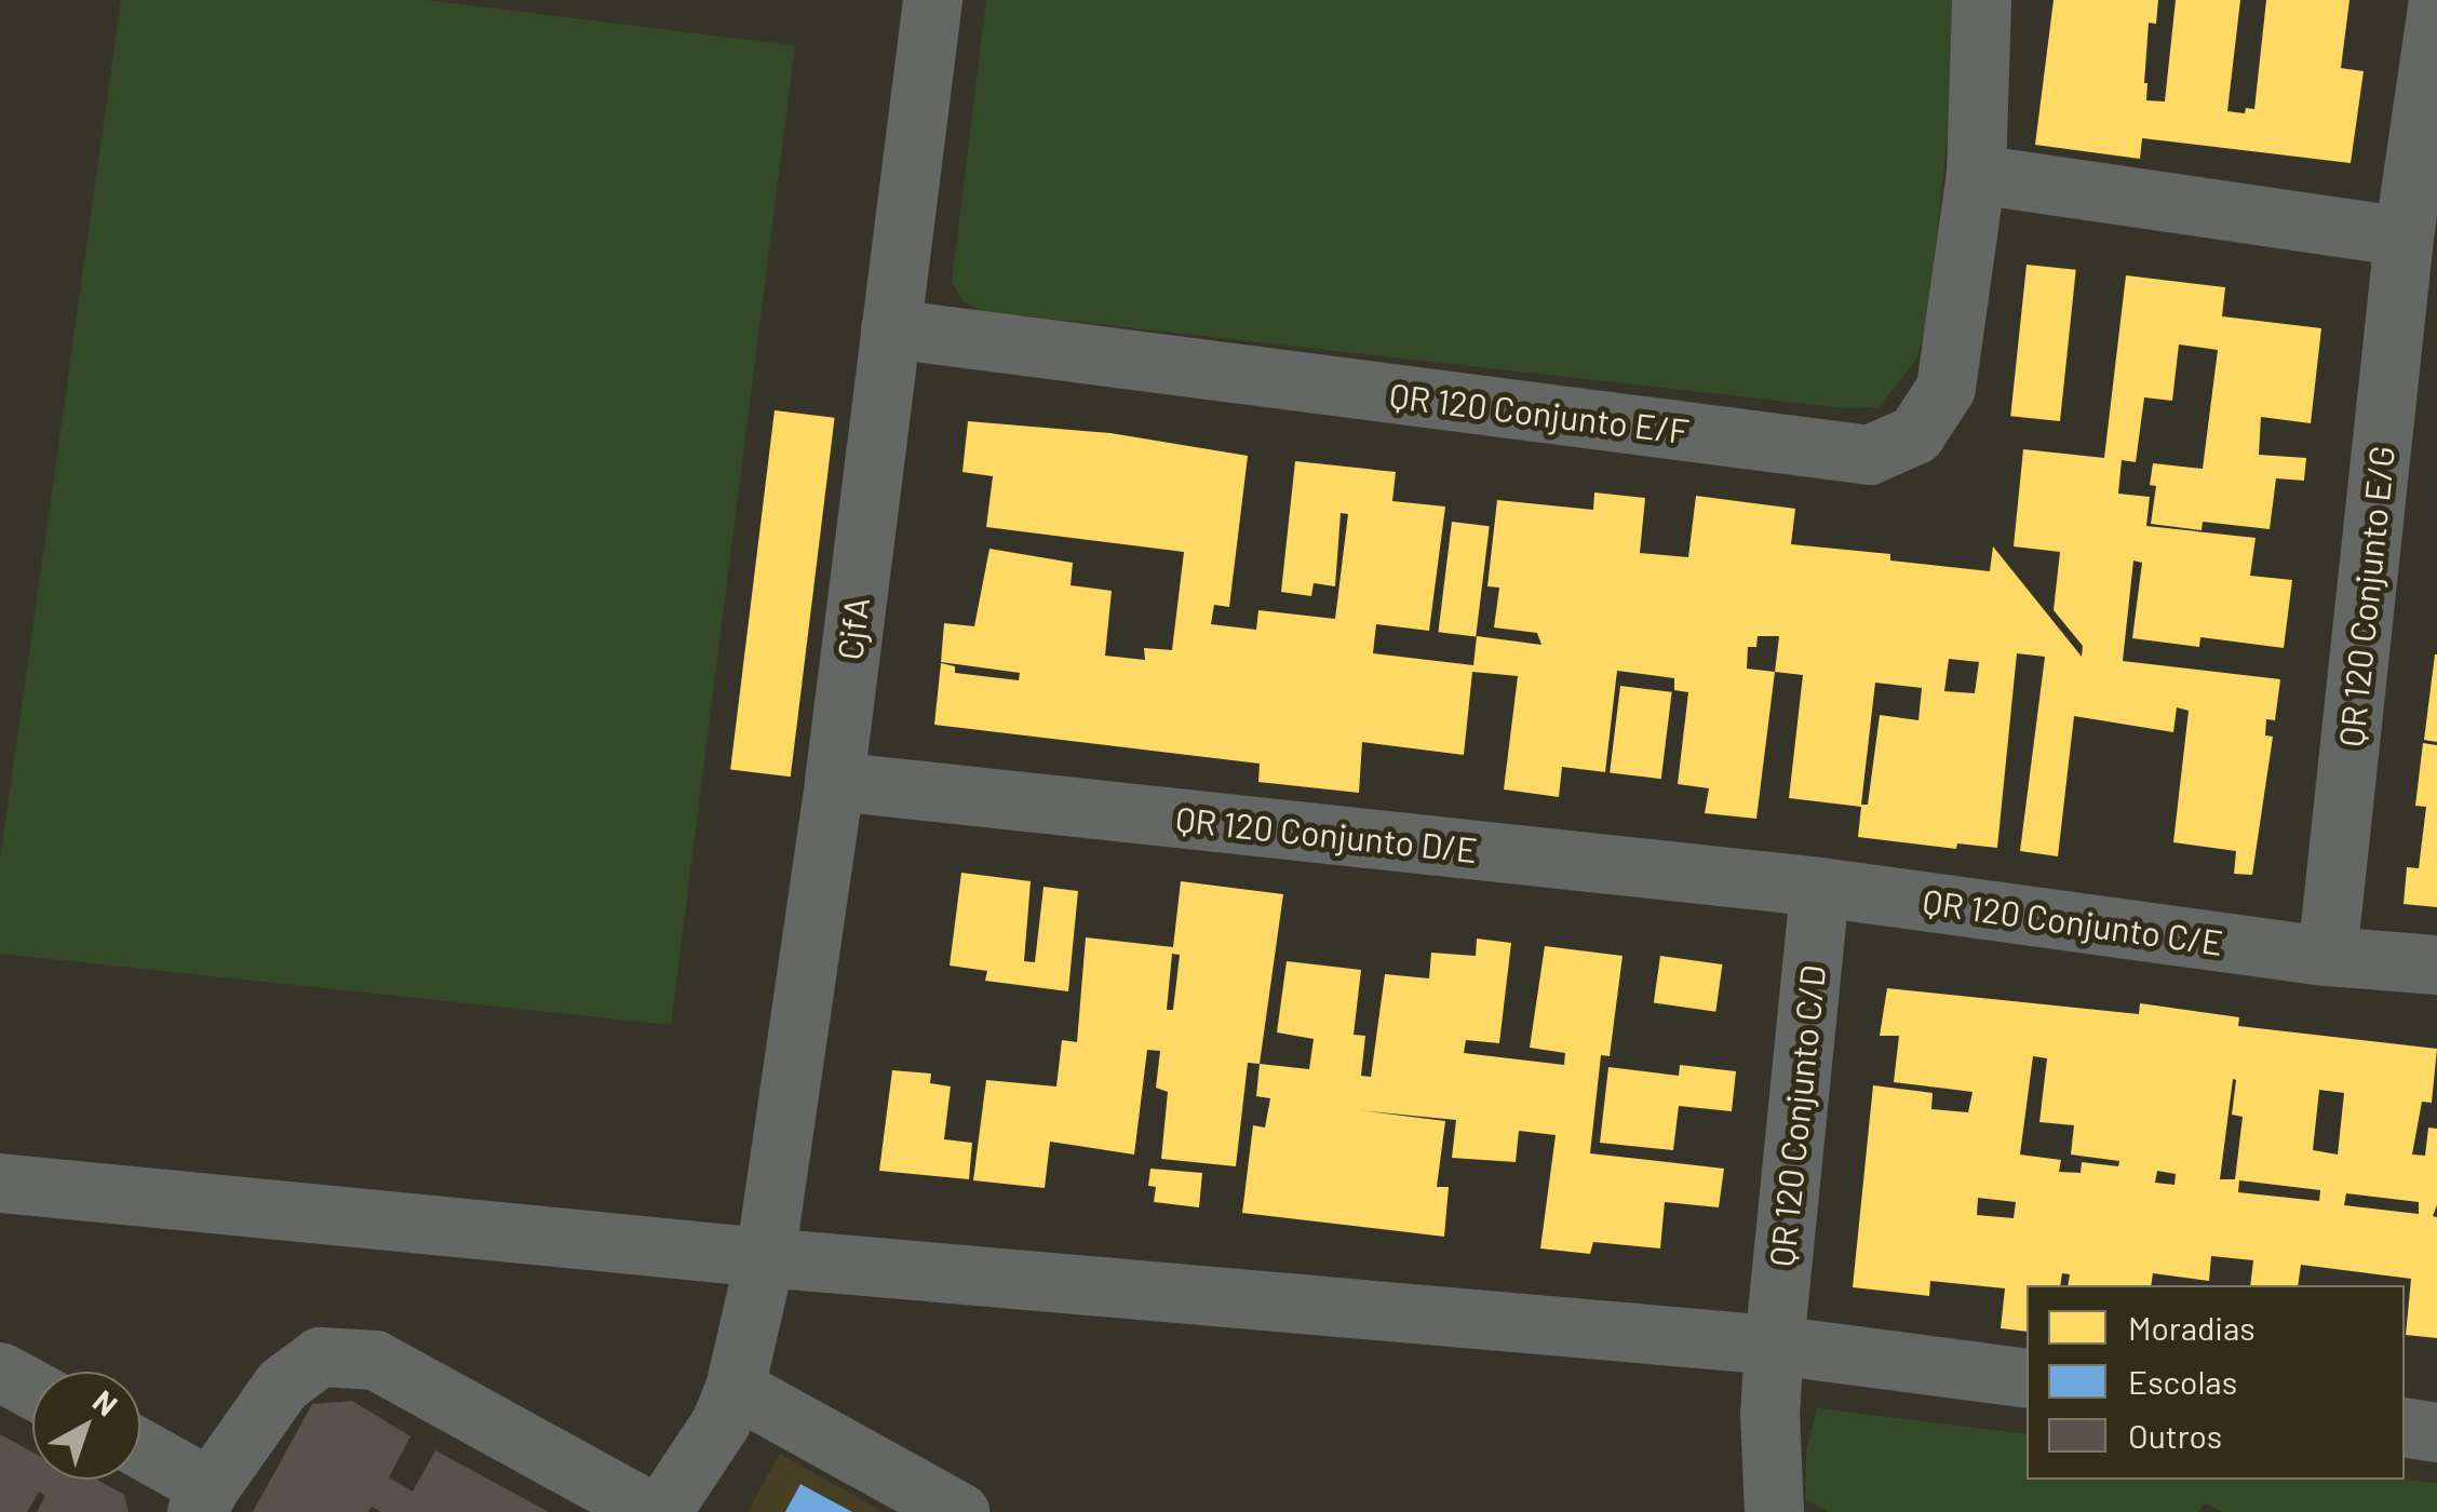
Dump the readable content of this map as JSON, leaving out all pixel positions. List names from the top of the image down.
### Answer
{
  "streets": {
    "street": [
      "QR 120 Conjunto E/F",
      "QR 120 Conjunto E/G",
      "CjfA",
      "QR 120 Conjunto D/E",
      "QR 120 Conjunto C/E",
      "QR 120 Conjunto C/D"
    ]
  },
  "crossings": [
    ["QR 120 Conjunto E/F", "CjfA"],
    ["QR 120 Conjunto E/G", "QR 120 Conjunto C/E"],
    ["CjfA", "QR 120 Conjunto D/E"],
    ["QR 120 Conjunto D/E", "QR 120 Conjunto C/E"],
    ["QR 120 Conjunto D/E", "QR 120 Conjunto C/D"],
    ["QR 120 Conjunto C/E", "QR 120 Conjunto C/D"]
  ],
  "legend": ["Moradias", "Escolas", "Outros"],
  "north": "top right"
}
